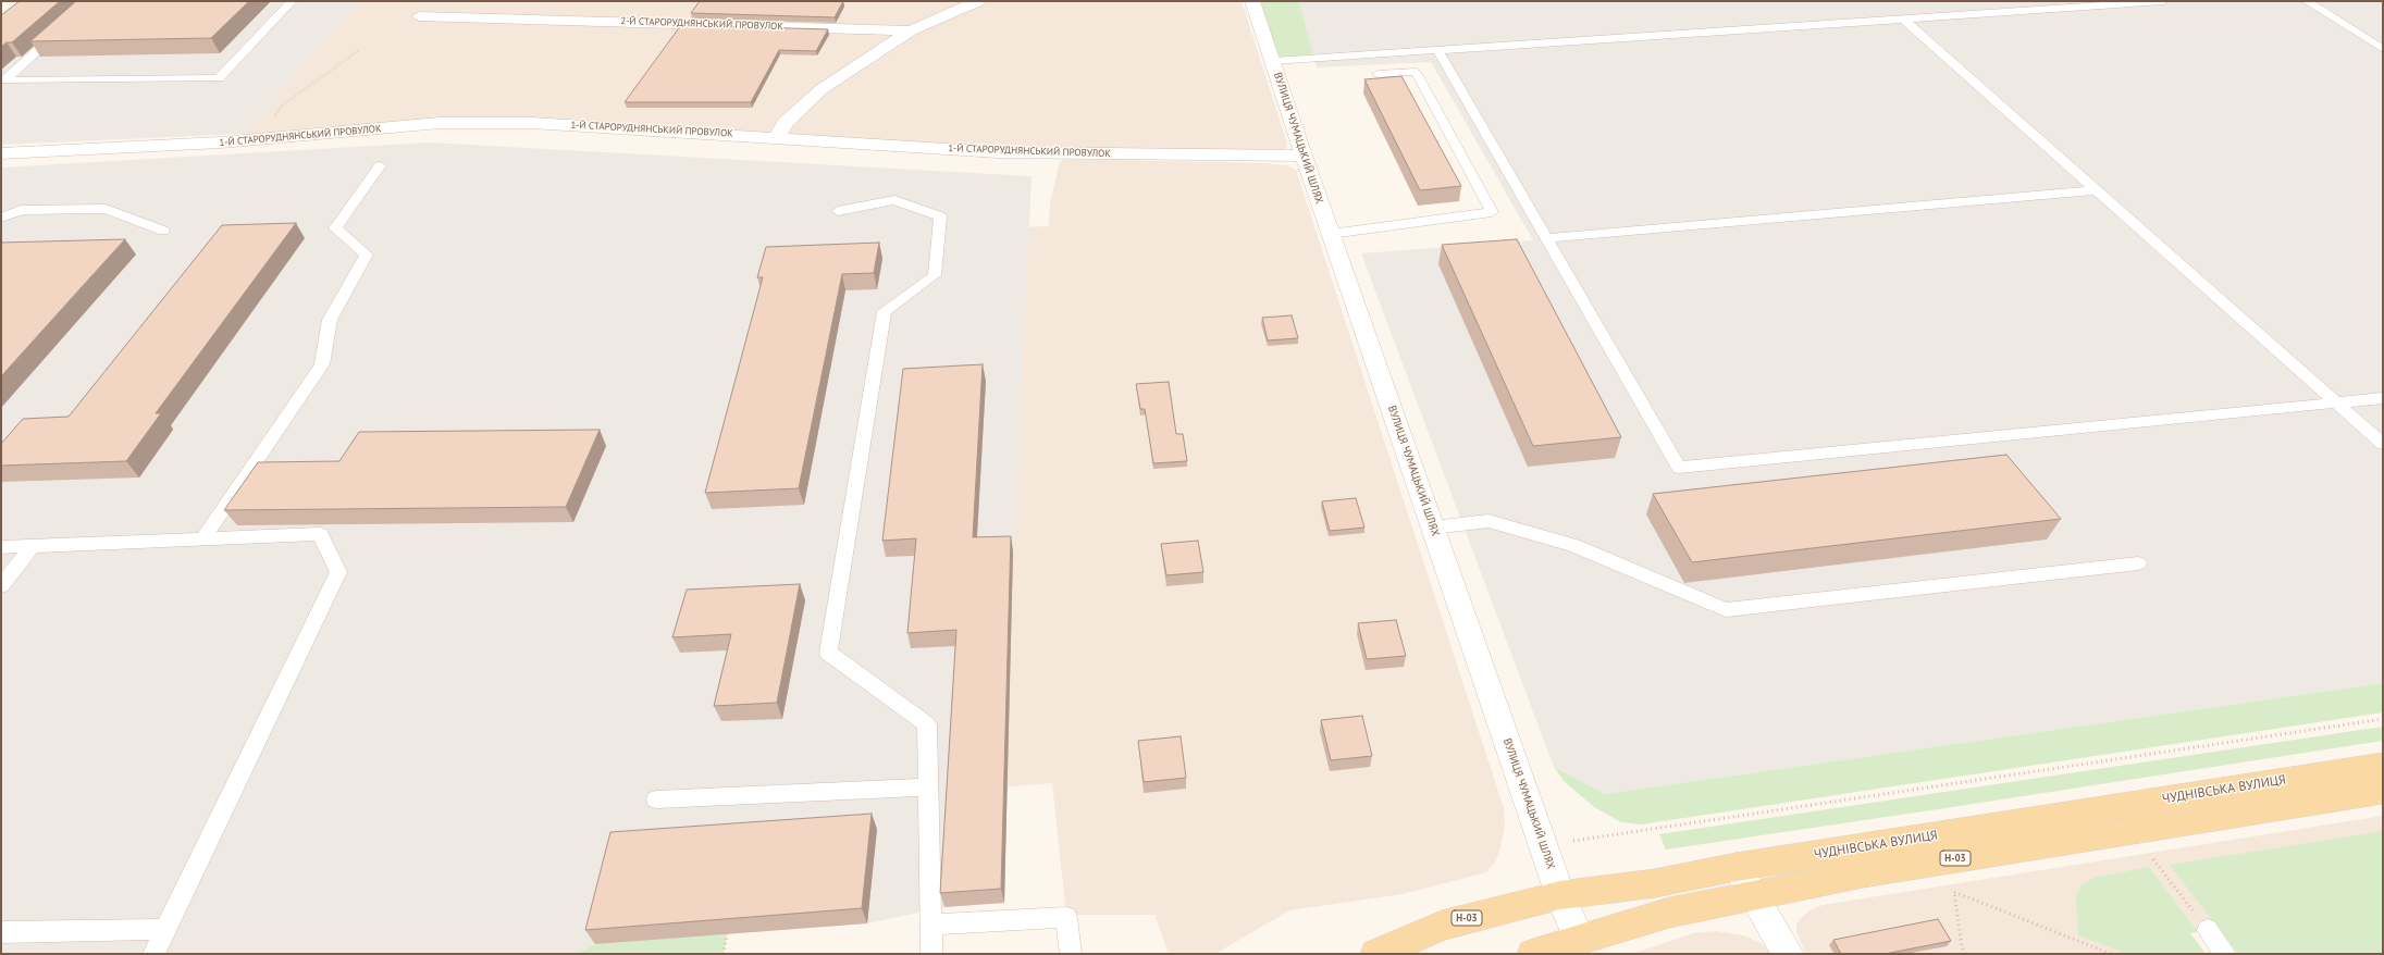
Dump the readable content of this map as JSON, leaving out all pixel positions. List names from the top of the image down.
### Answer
{
  "streets": {
    "main road": ["ЧУДНІВСЬКА ВУЛИЦЯ", "Н-03"],
    "street": ["2-Й СТАРОРУДНЯНСЬКИЙ ПРОВУЛОК", "1-Й СТАРОРУДНЯНСЬКИЙ ПРОВУЛОК", "ВУЛИЦЯ ЧУМАЦЬКИЙ ШЛЯХ"]
  },
  "crossings": [
    ["1-Й СТАРОРУДНЯНСЬКИЙ ПРОВУЛОК", "ВУЛИЦЯ ЧУМАЦЬКИЙ ШЛЯХ"],
    ["ВУЛИЦЯ ЧУМАЦЬКИЙ ШЛЯХ", "ЧУДНІВСЬКА ВУЛИЦЯ"],
    ["ВУЛИЦЯ ЧУМАЦЬКИЙ ШЛЯХ", "Н-03"]
  ]
}
